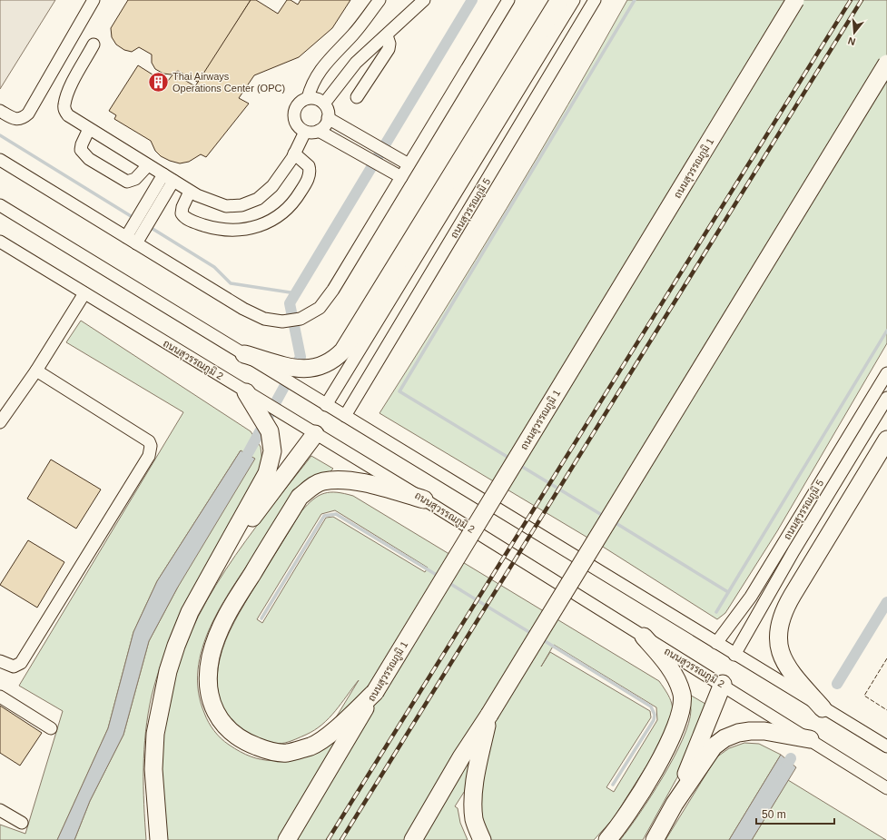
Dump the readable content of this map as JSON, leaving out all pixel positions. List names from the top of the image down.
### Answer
{
  "streets": {
    "highway": ["ถนนสุวรรณภูมิ 1"],
    "street": ["ถนนสุวรรณภูมิ 5", "ถนนสุวรรณภูมิ 2"]
  },
  "places": {
    "building": ["Thai Airways Operations Center (OPC)"]
  },
  "scale_bar": "50 m",
  "north": "bottom"
}
